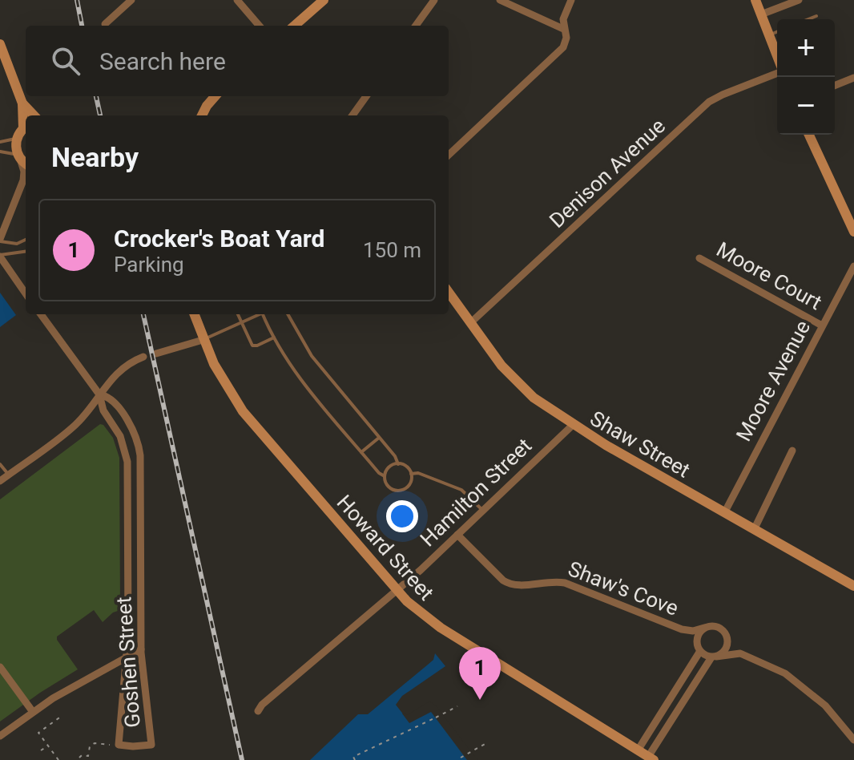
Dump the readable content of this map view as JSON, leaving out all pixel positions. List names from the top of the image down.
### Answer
{
  "streets": {
    "street": [
      "Denison Avenue",
      "Moore Court",
      "Moore Avenue",
      "Shaw Street",
      "Hamilton Street",
      "Howard Street",
      "Shaw's Cove",
      "Goshen Street"
    ]
  },
  "crossings": [
    ["Denison Avenue", "Shaw Street"],
    ["Moore Court", "Moore Avenue"],
    ["Moore Avenue", "Shaw Street"],
    ["Shaw Street", "Hamilton Street"],
    ["Hamilton Street", "Howard Street"],
    ["Hamilton Street", "Shaw's Cove"]
  ],
  "page": {
    "map_buttons": ["+", "−"],
    "search": "Search here",
    "heading": "Nearby",
    "list": [
      {
        "mark": "1",
        "name": "Crocker's Boat Yard",
        "note": "Parking",
        "value": "150 m"
      }
    ],
    "pins": "1"
  }
}
